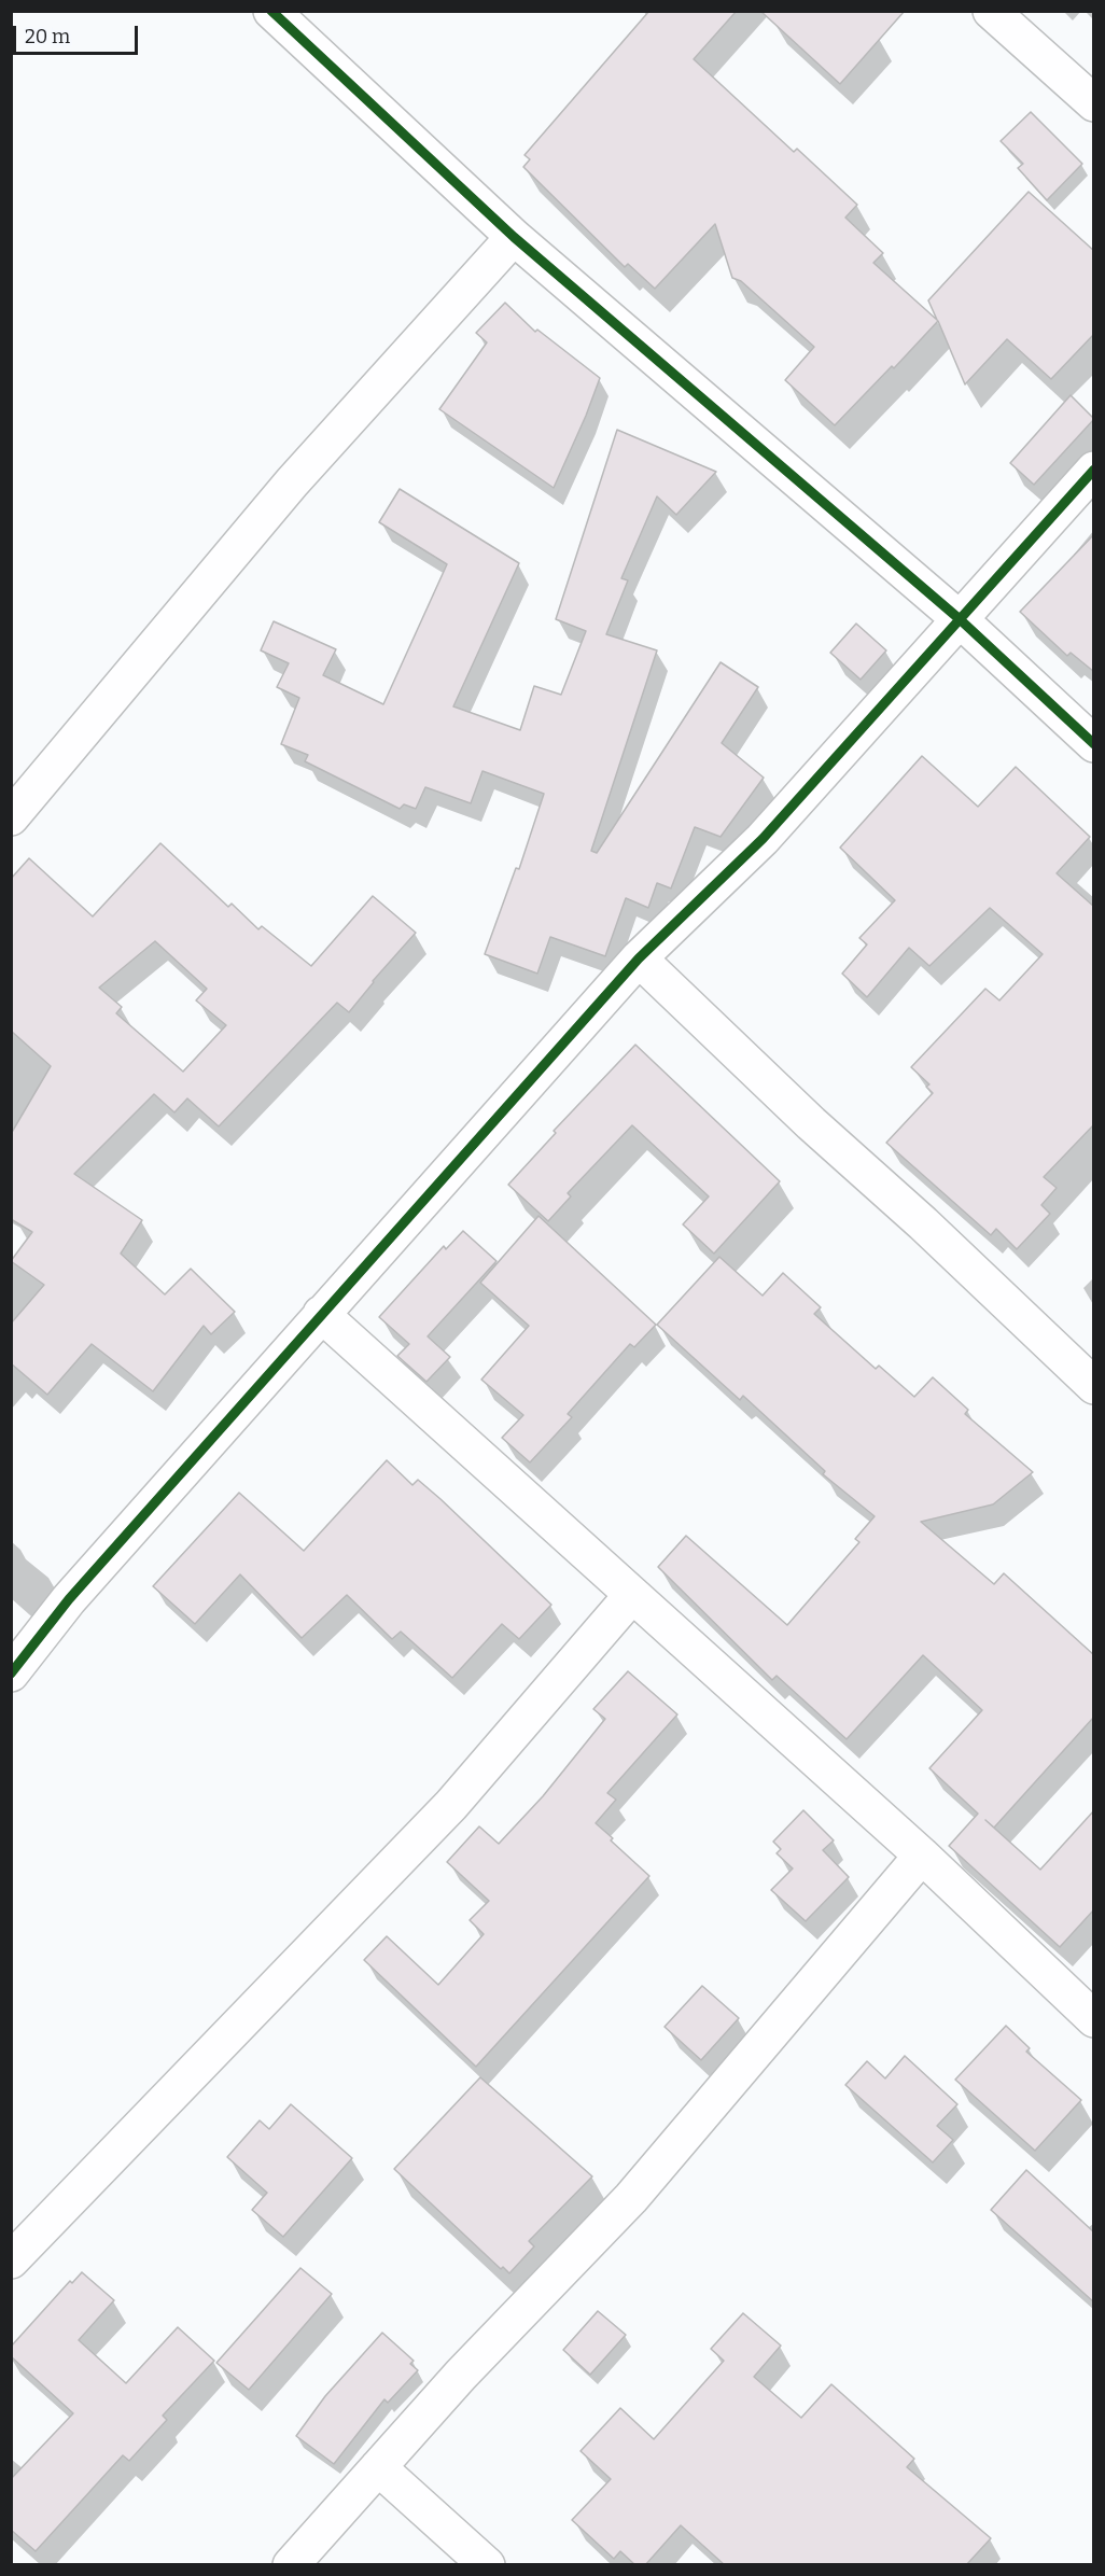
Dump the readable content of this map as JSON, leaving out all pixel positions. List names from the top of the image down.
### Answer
{
  "scale_bar": "20 m"
}
